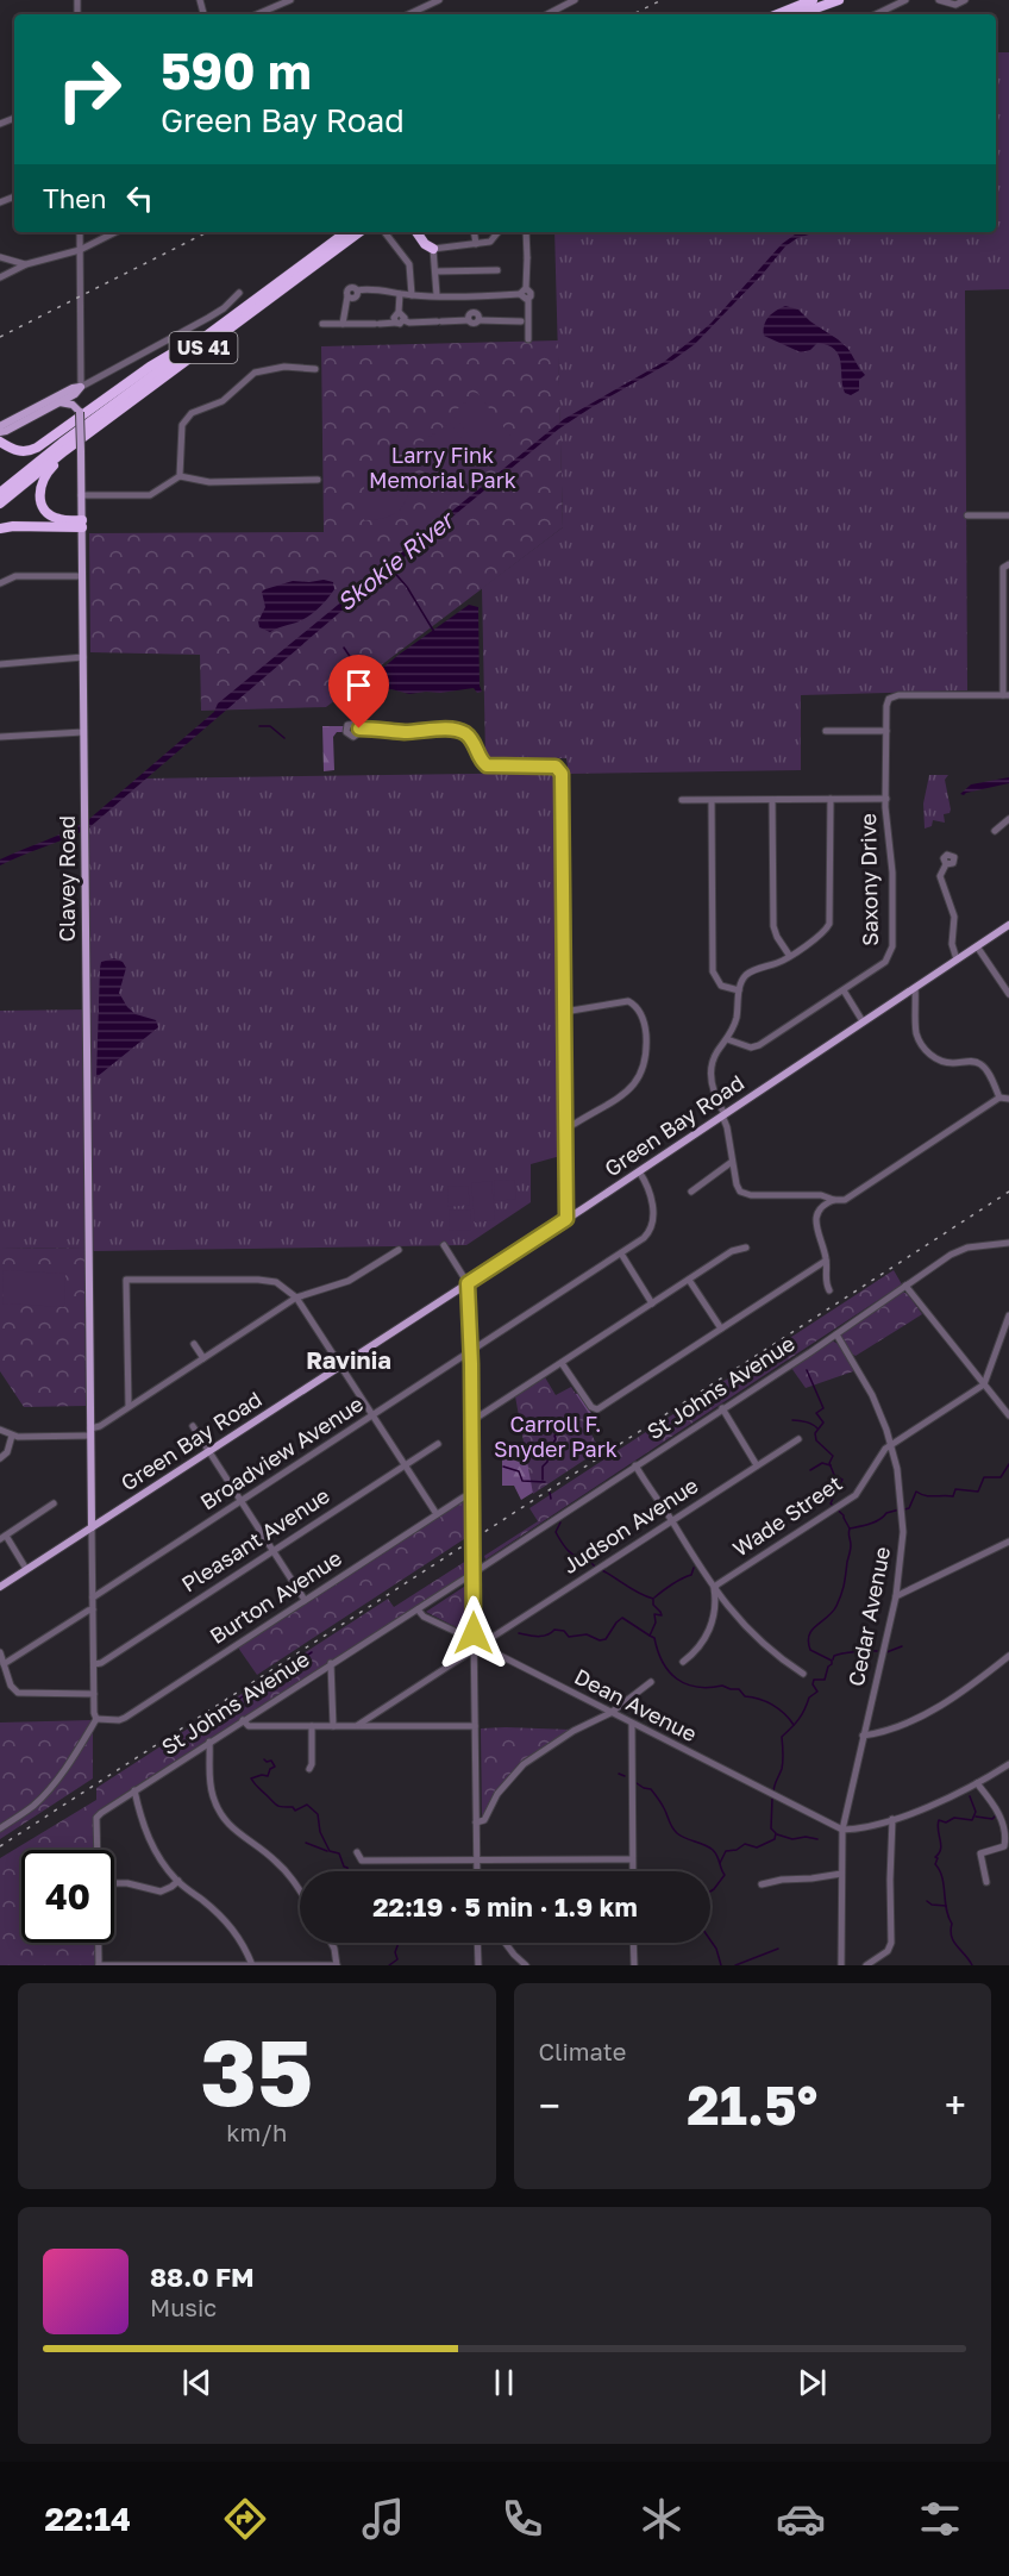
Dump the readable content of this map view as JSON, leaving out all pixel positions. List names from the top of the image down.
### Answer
{
  "streets": {
    "highway": ["US 41"],
    "main road": ["Clavey Road", "Green Bay Road"],
    "street": [
      "Saxony Drive",
      "St Johns Avenue",
      "Broadview Avenue",
      "Wade Street",
      "Judson Avenue",
      "Pleasant Avenue",
      "Burton Avenue",
      "Cedar Avenue",
      "Dean Avenue"
    ]
  },
  "crossings": [
    ["Clavey Road", "Green Bay Road"],
    ["Green Bay Road", "Broadview Avenue"],
    ["St Johns Avenue", "Cedar Avenue"],
    ["St Johns Avenue", "Dean Avenue"],
    ["Wade Street", "Cedar Avenue"],
    ["Judson Avenue", "Dean Avenue"],
    ["Cedar Avenue", "Dean Avenue"]
  ],
  "districts": ["Ravinia"],
  "water": ["Skokie River"],
  "parks": ["Larry Fink Memorial Park", "Carroll F. Snyder Park"],
  "page": {
    "turn": ["590 m", "Green Bay Road"],
    "then": "Then",
    "limit": "40",
    "trip": "22:19 · 5 min · 1.9 km",
    "tile": [
      ["35", "km/h"],
      "Climate"
    ],
    "heat": ["−", "21.5°", "+"],
    "song": ["88.0 FM", "Music"],
    "tabs": "22:14"
  }
}
